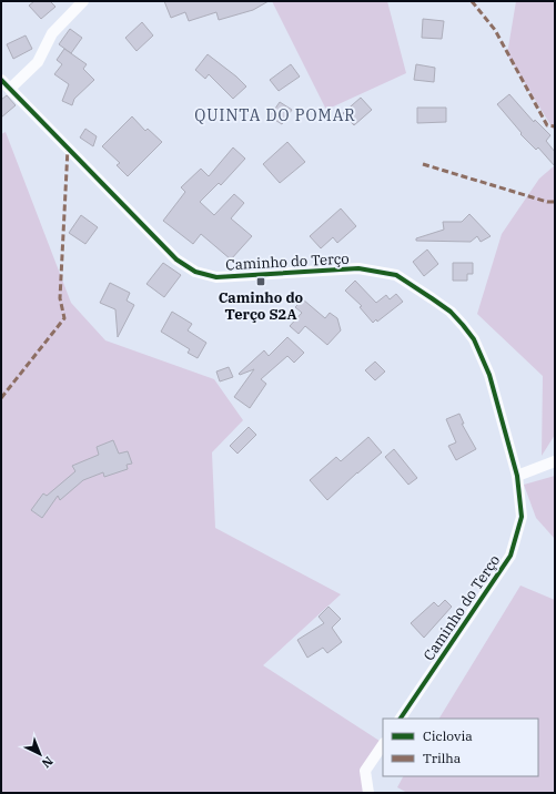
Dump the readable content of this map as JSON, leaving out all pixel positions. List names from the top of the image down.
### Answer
{
  "streets": {
    "street": ["Caminho do Terço"]
  },
  "districts": ["QUINTA DO POMAR"],
  "places": {
    "transit": ["Caminho do Terço S2A"]
  },
  "legend": ["Ciclovia", "Trilha"],
  "north": "bottom right"
}
